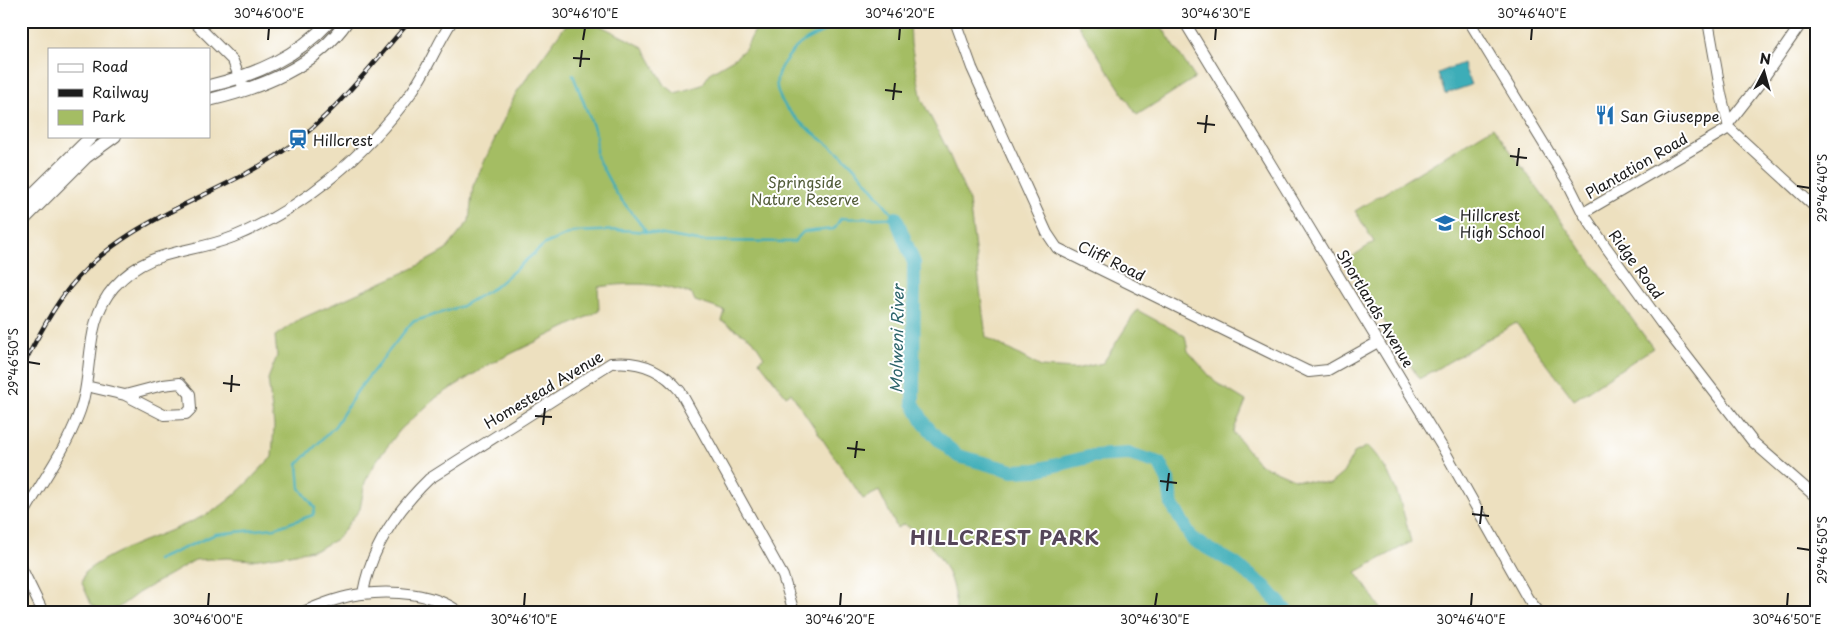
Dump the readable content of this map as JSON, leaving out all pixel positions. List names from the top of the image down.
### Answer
{
  "streets": {
    "street": [
      "Plantation Road",
      "Cliff Road",
      "Ridge Road",
      "Shortlands Avenue",
      "Homestead Avenue"
    ]
  },
  "crossings": [
    ["Plantation Road", "Ridge Road"],
    ["Cliff Road", "Shortlands Avenue"]
  ],
  "districts": ["HILLCREST PARK"],
  "water": ["Molweni River"],
  "parks": ["Springside Nature Reserve"],
  "places": {
    "restaurant": ["San Giuseppe"],
    "station": ["Hillcrest"],
    "school or university": ["Hillcrest High School"]
  },
  "legend": ["Road", "Railway", "Park"],
  "north": "top",
  "coordinates": [
    "30°46'00\"E",
    "30°46'10\"E",
    "30°46'20\"E",
    "30°46'30\"E",
    "30°46'40\"E",
    "29°46'40\"S",
    "29°46'50\"S",
    "30°46'50\"E"
  ]
}
